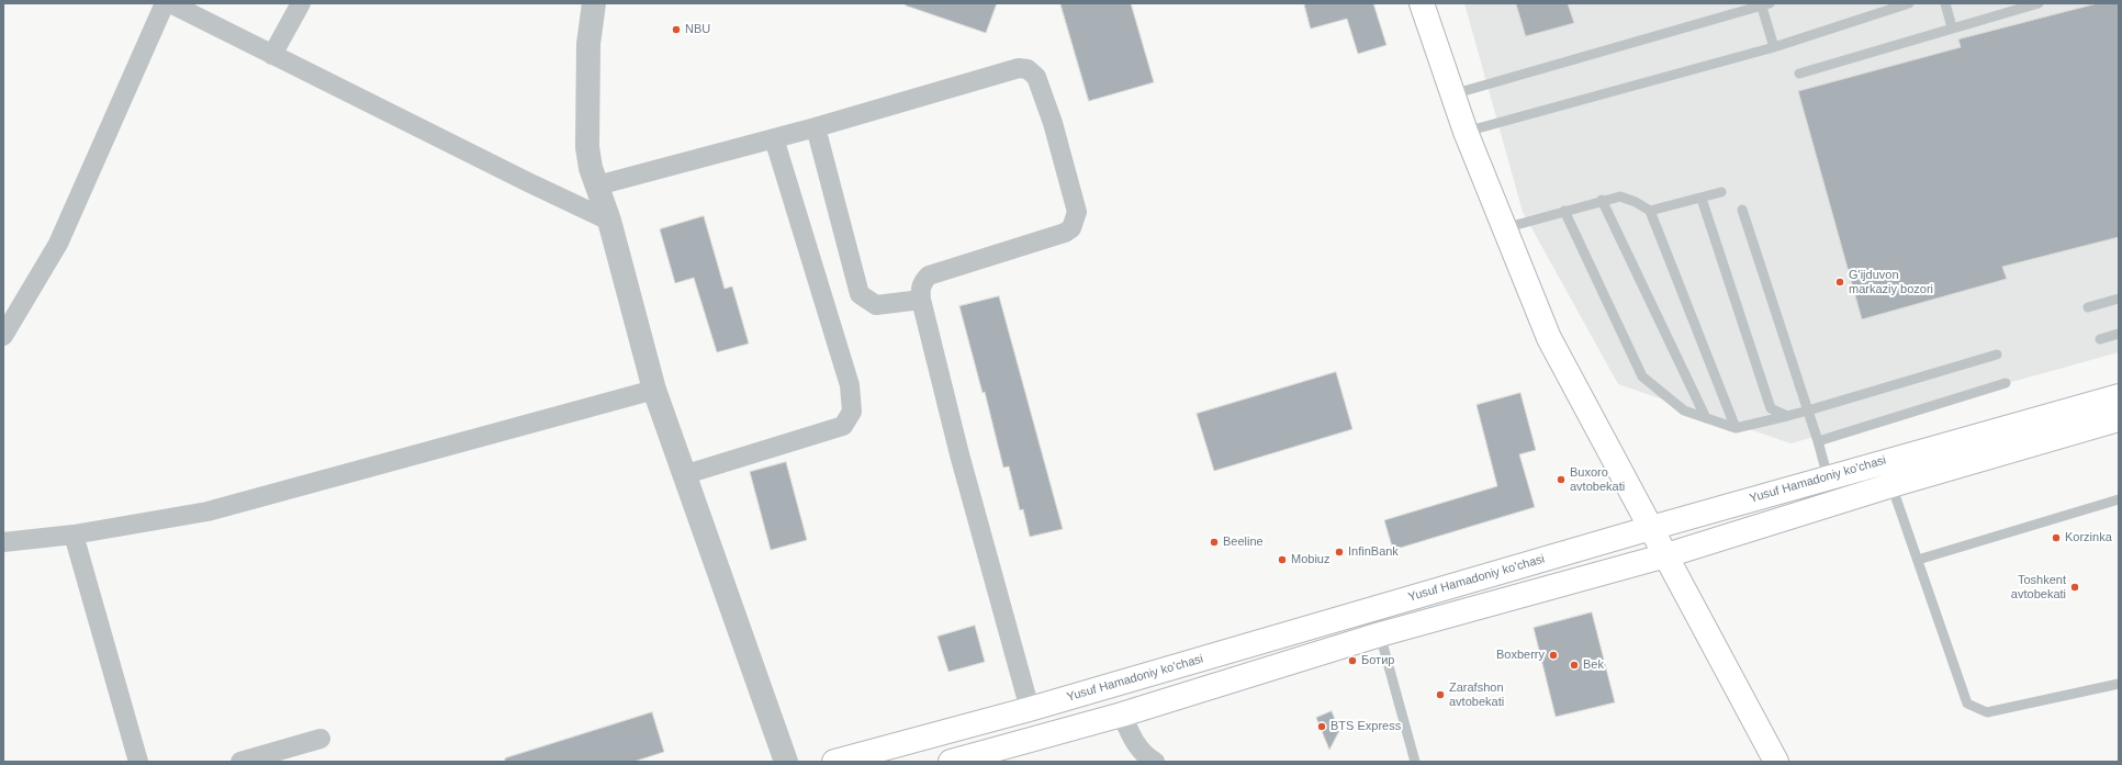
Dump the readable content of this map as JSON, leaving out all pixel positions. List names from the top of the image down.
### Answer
{
  "streets": {
    "main road": ["Yusuf Hamadoniy ko'chasi"]
  },
  "places": [
    "NBU",
    "G'ijduvon markaziy bozori",
    "Buxoro avtobekati",
    "Korzinka",
    "Beeline",
    "InfinBank",
    "Mobiuz",
    "Toshkent avtobekati",
    "Boxberry",
    "Ботир",
    "Bek",
    "Zarafshon avtobekati",
    "BTS Express"
  ]
}
